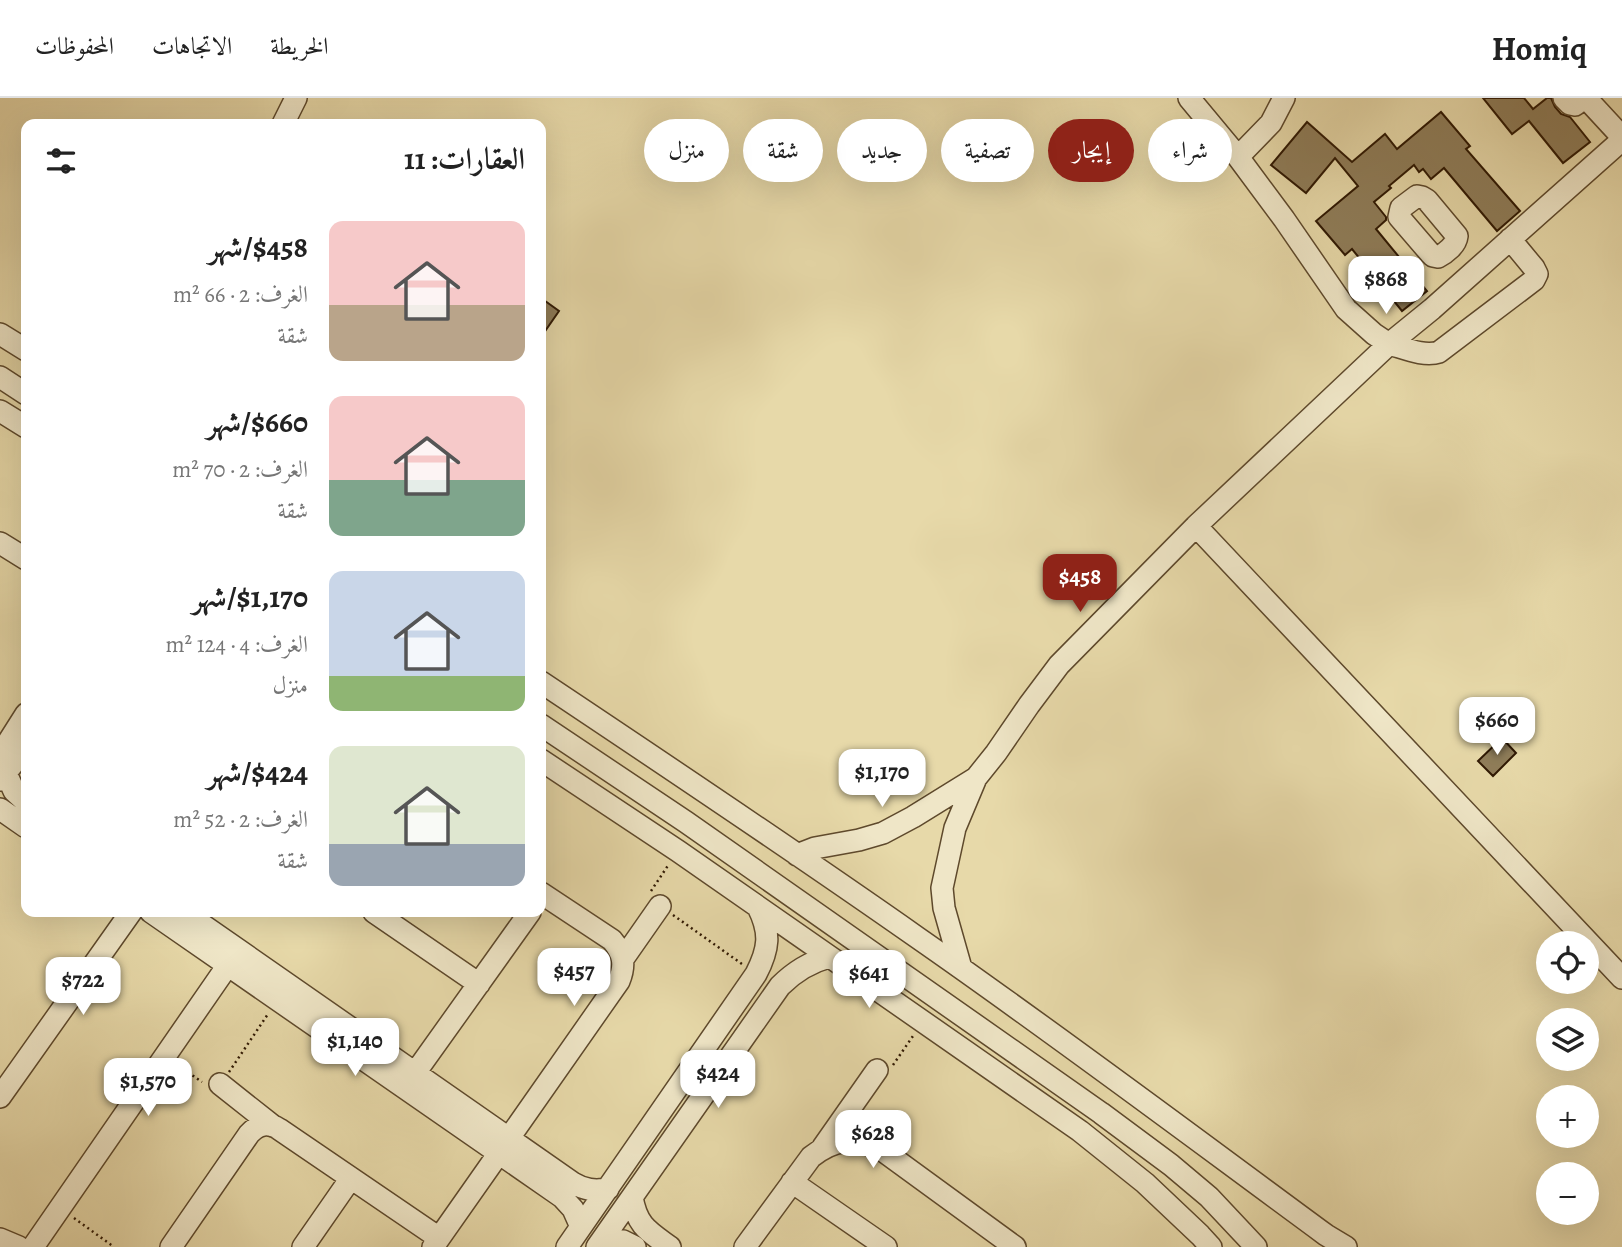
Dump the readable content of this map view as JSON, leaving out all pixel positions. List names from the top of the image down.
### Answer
{
  "page": {
    "header": "Homiq",
    "nav": ["الخريطة", "الاتجاهات", "المحفوظات"],
    "chip": [
      "شراء",
      "إيجار",
      "تصفية",
      "جديد",
      "شقة",
      "منزل"
    ],
    "heading": "العقارات: 11",
    "list": [
      {
        "name": "$458/شهر",
        "note": "الغرف: 2 · 66 m² · شقة"
      },
      {
        "name": "$660/شهر",
        "note": "الغرف: 2 · 70 m² · شقة"
      },
      {
        "name": "$1,170/شهر",
        "note": "الغرف: 4 · 124 m² · منزل"
      },
      {
        "name": "$424/شهر",
        "note": "الغرف: 2 · 52 m² · شقة"
      }
    ],
    "price": [
      "$868",
      "$458",
      "$660",
      "$1,170",
      "$457",
      "$641",
      "$722",
      "$1,140",
      "$424",
      "$1,570",
      "$628"
    ],
    "map_buttons": ["+", "−"]
  }
}
